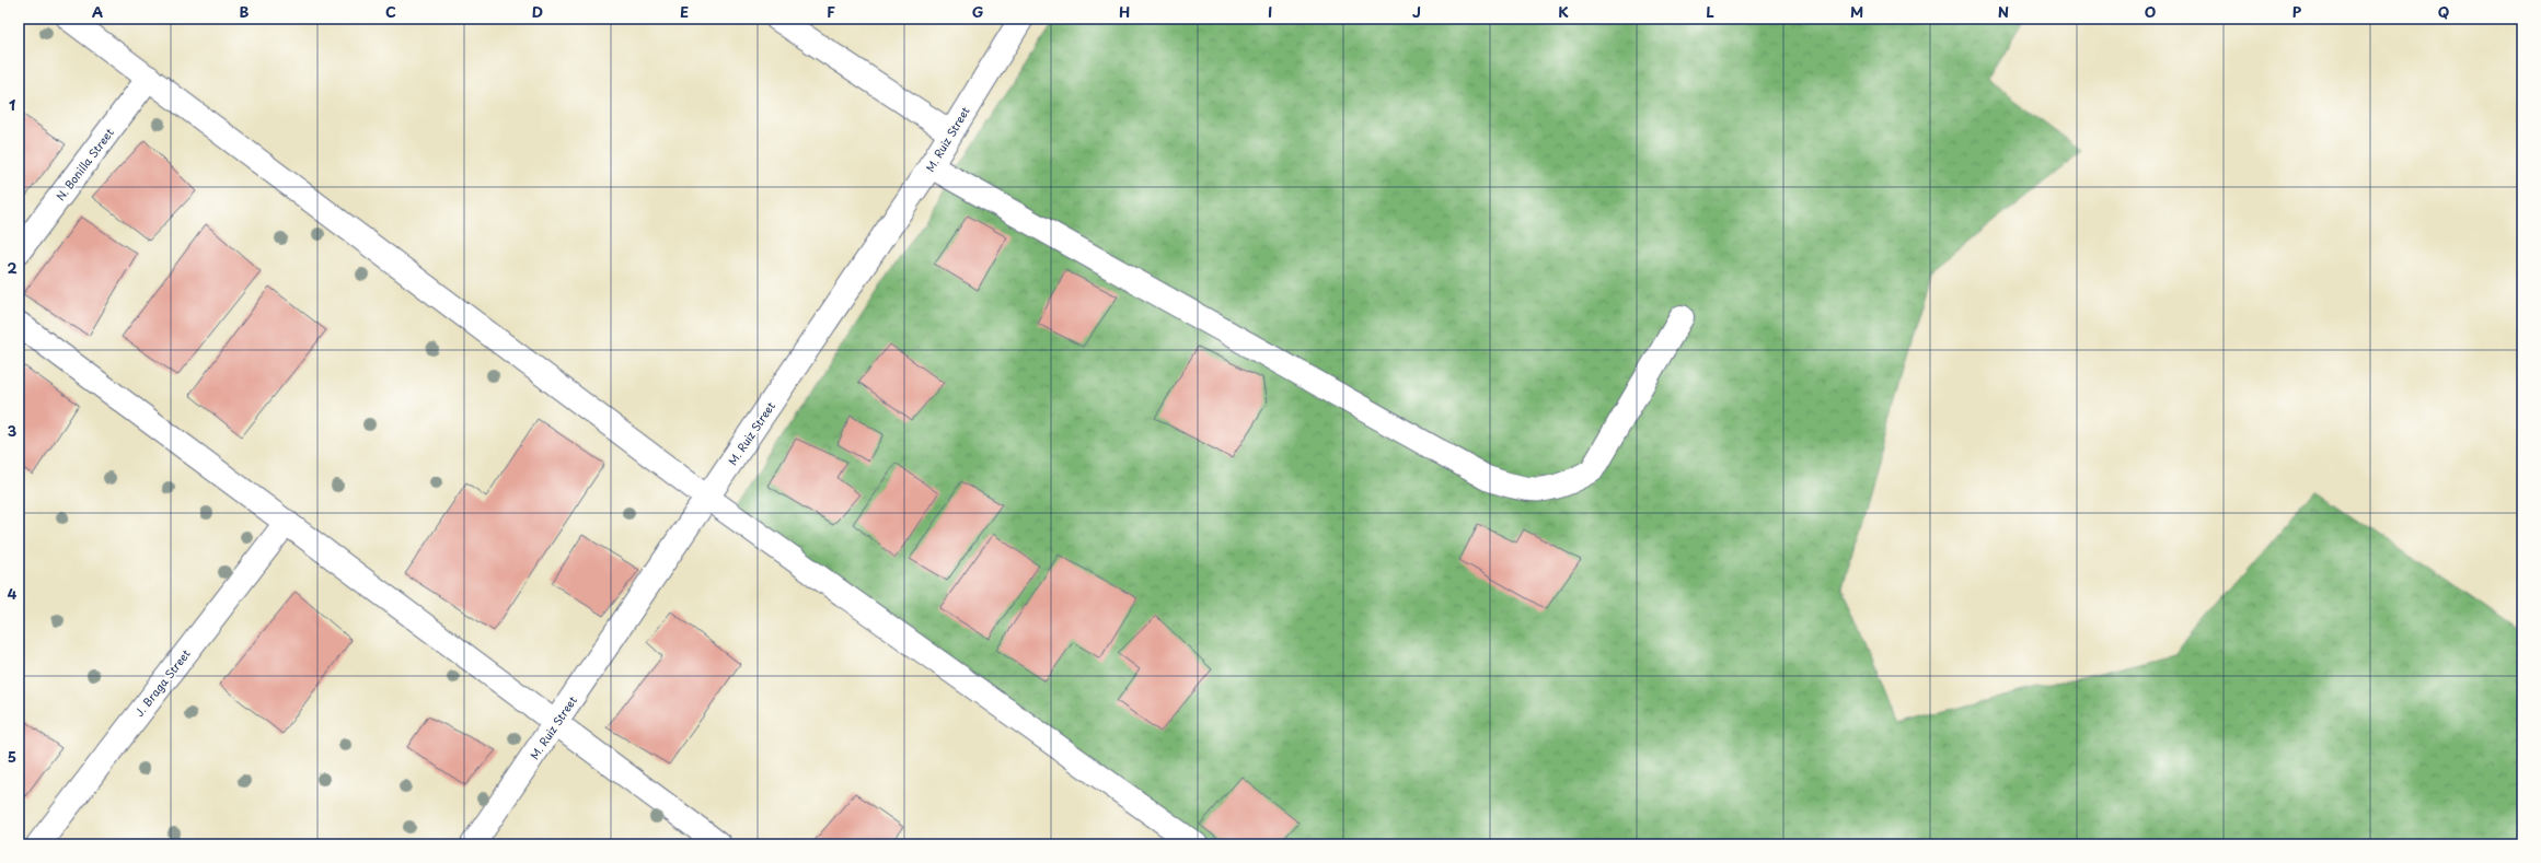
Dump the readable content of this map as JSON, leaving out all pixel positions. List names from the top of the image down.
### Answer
{
  "streets": {
    "street": ["M. Ruiz Street", "N. Bonilla Street", "J. Braga Street"]
  },
  "grid": {
    "columns": [
      "A",
      "B",
      "C",
      "D",
      "E",
      "F",
      "G",
      "H",
      "I",
      "J",
      "K",
      "L",
      "M",
      "N",
      "O",
      "P",
      "Q"
    ],
    "rows": [
      "1",
      "2",
      "3",
      "4",
      "5"
    ]
  }
}
